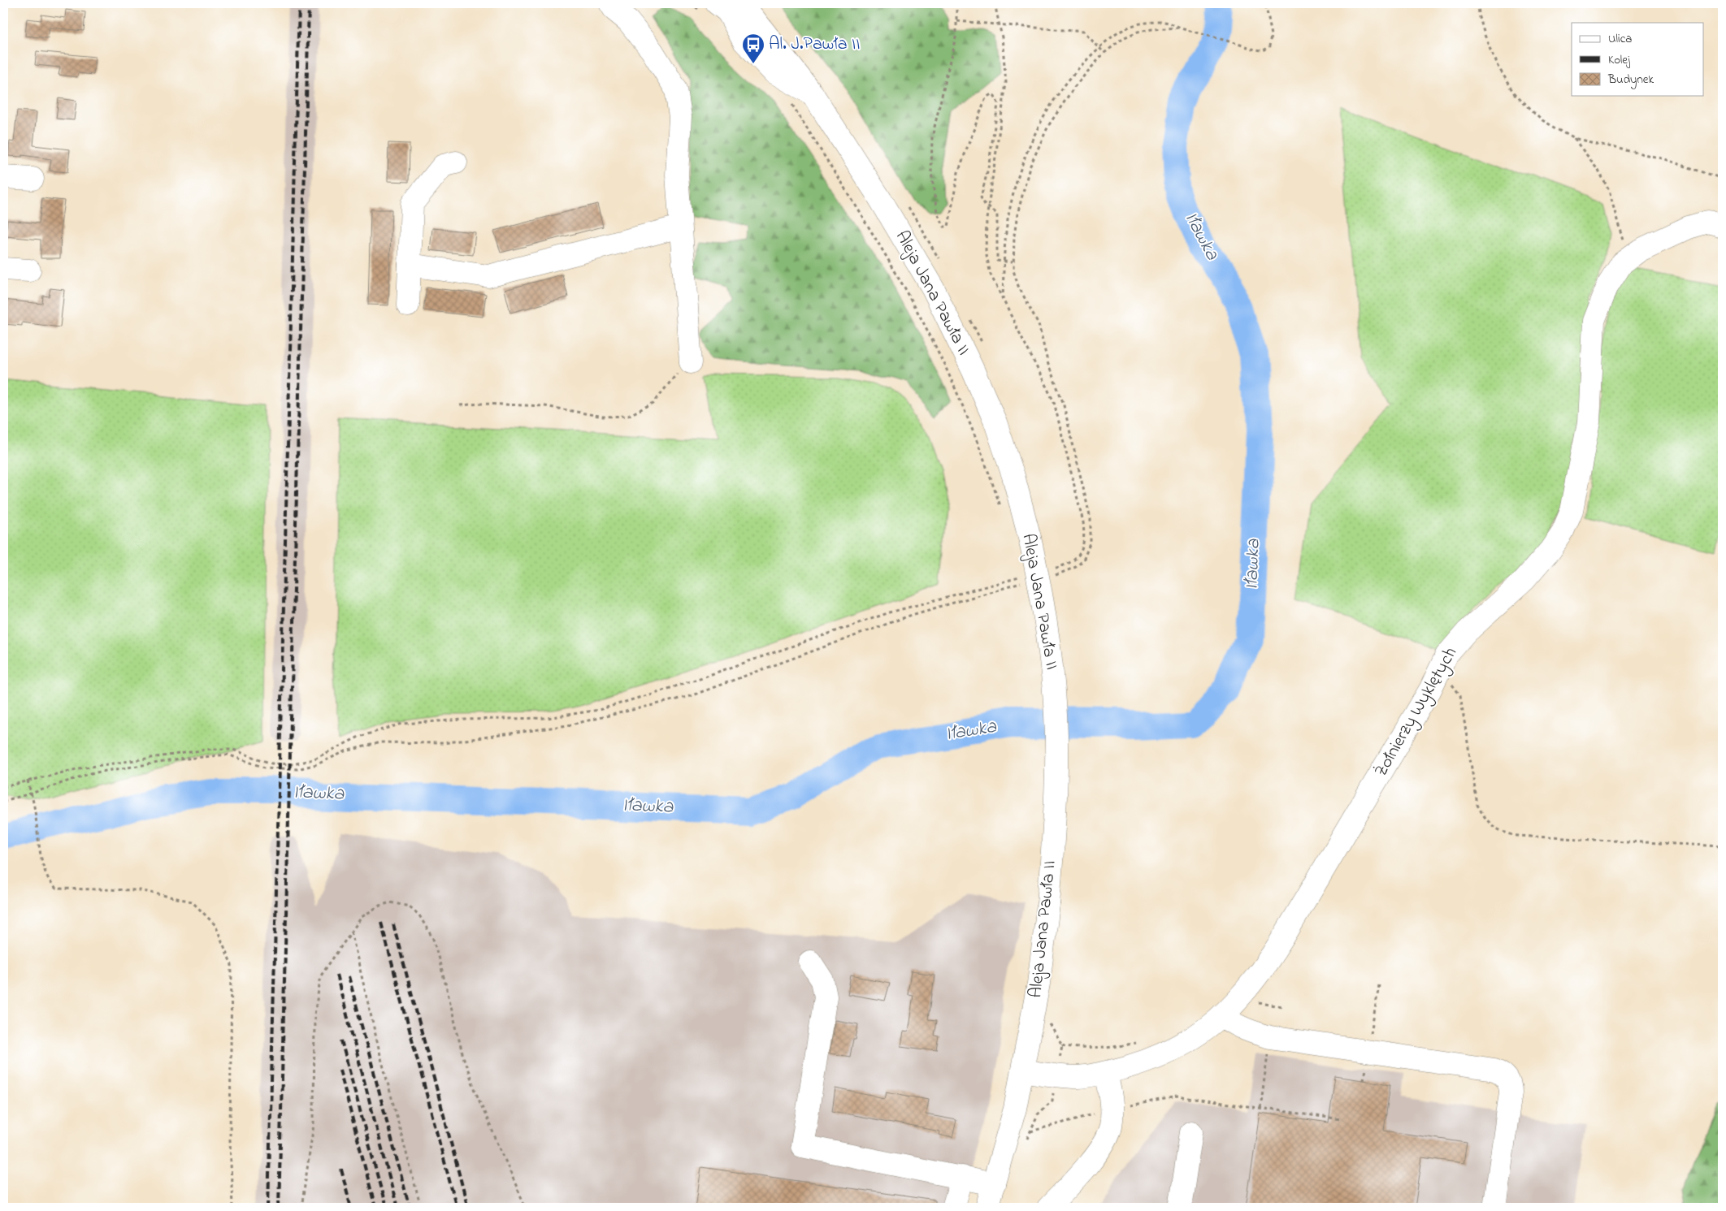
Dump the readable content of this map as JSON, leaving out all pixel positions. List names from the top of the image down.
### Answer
{
  "streets": {
    "street": ["Aleja Jana Pawła II", "Żołnierzy Wyklętych"]
  },
  "crossings": [
    ["Aleja Jana Pawła II", "Żołnierzy Wyklętych"]
  ],
  "water": ["Iławka"],
  "places": {
    "bus stop": ["Al. J.Pawła II"]
  },
  "legend": ["Ulica", "Kolej", "Budynek"]
}
